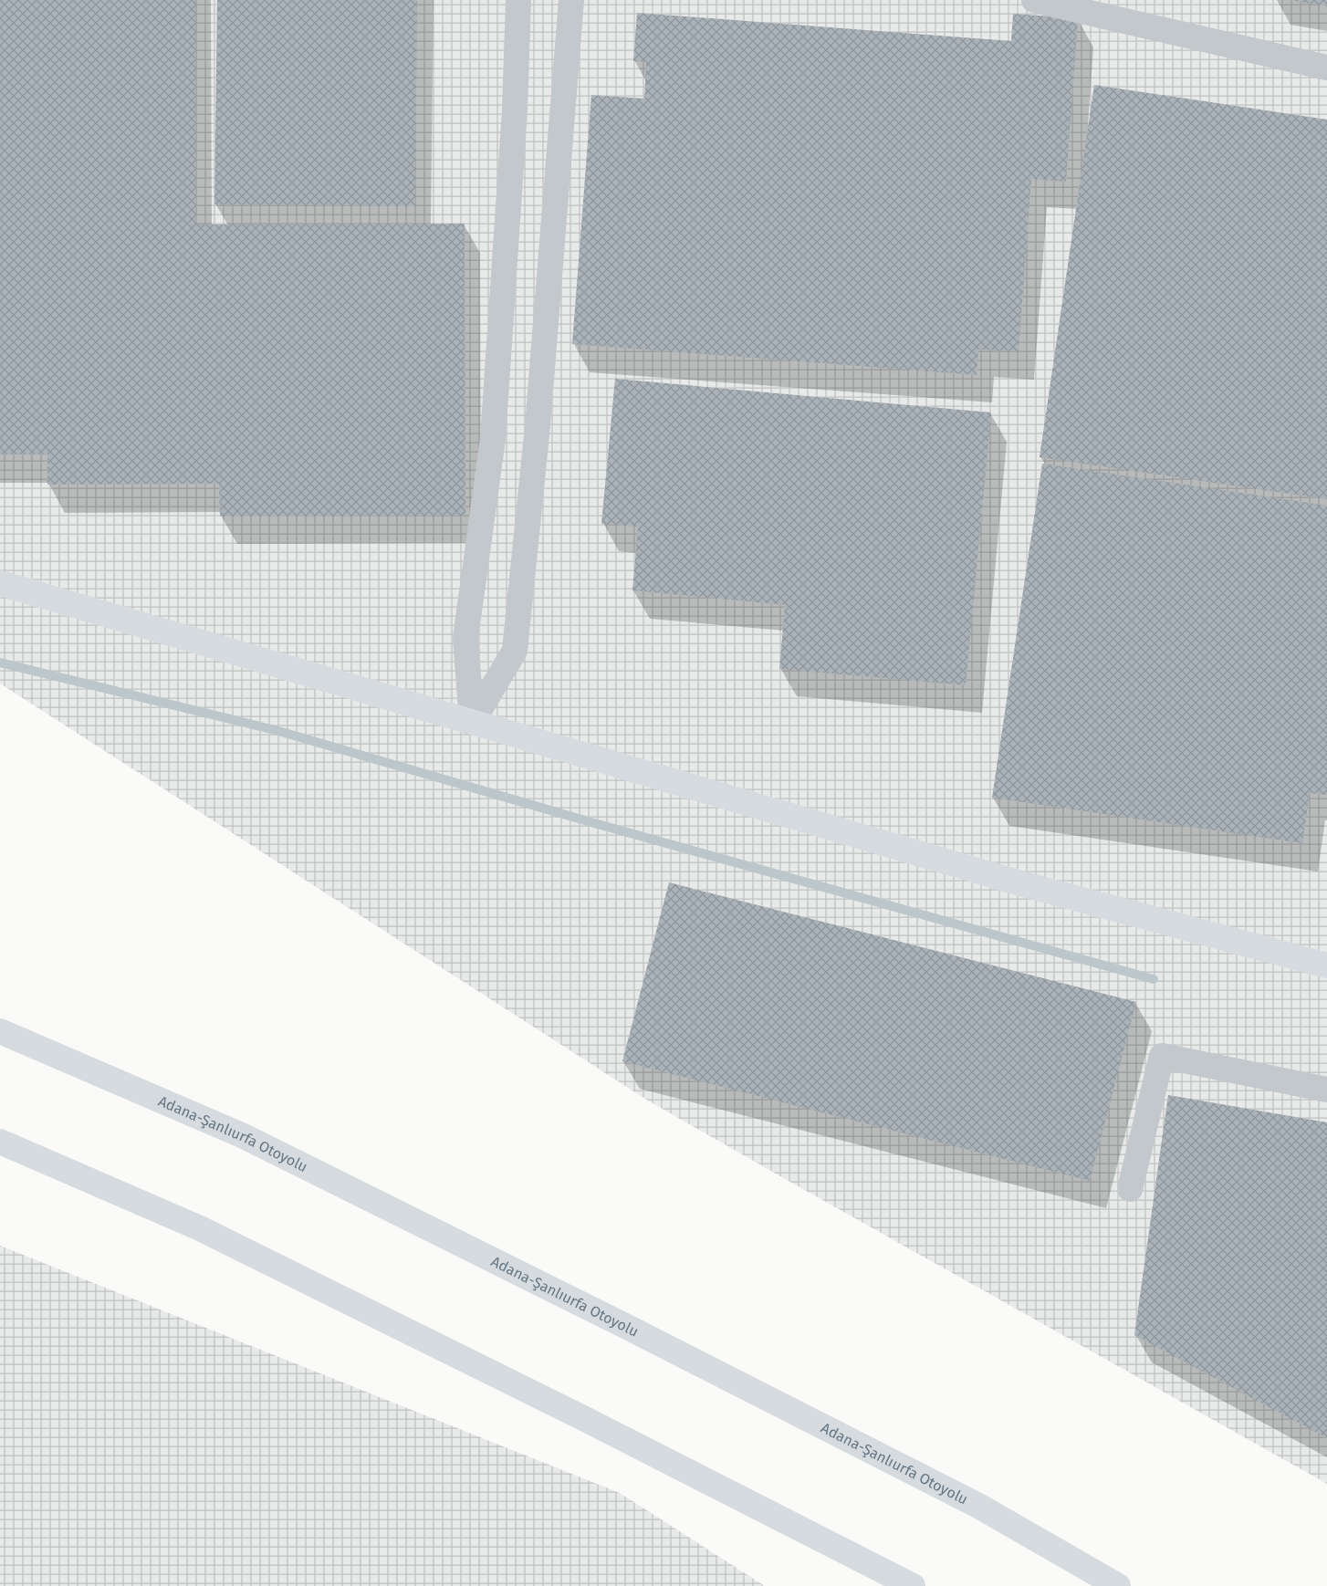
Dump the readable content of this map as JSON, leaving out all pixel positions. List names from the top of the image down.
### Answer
{
  "streets": {
    "main road": ["Adana-Şanlıurfa Otoyolu"]
  }
}
